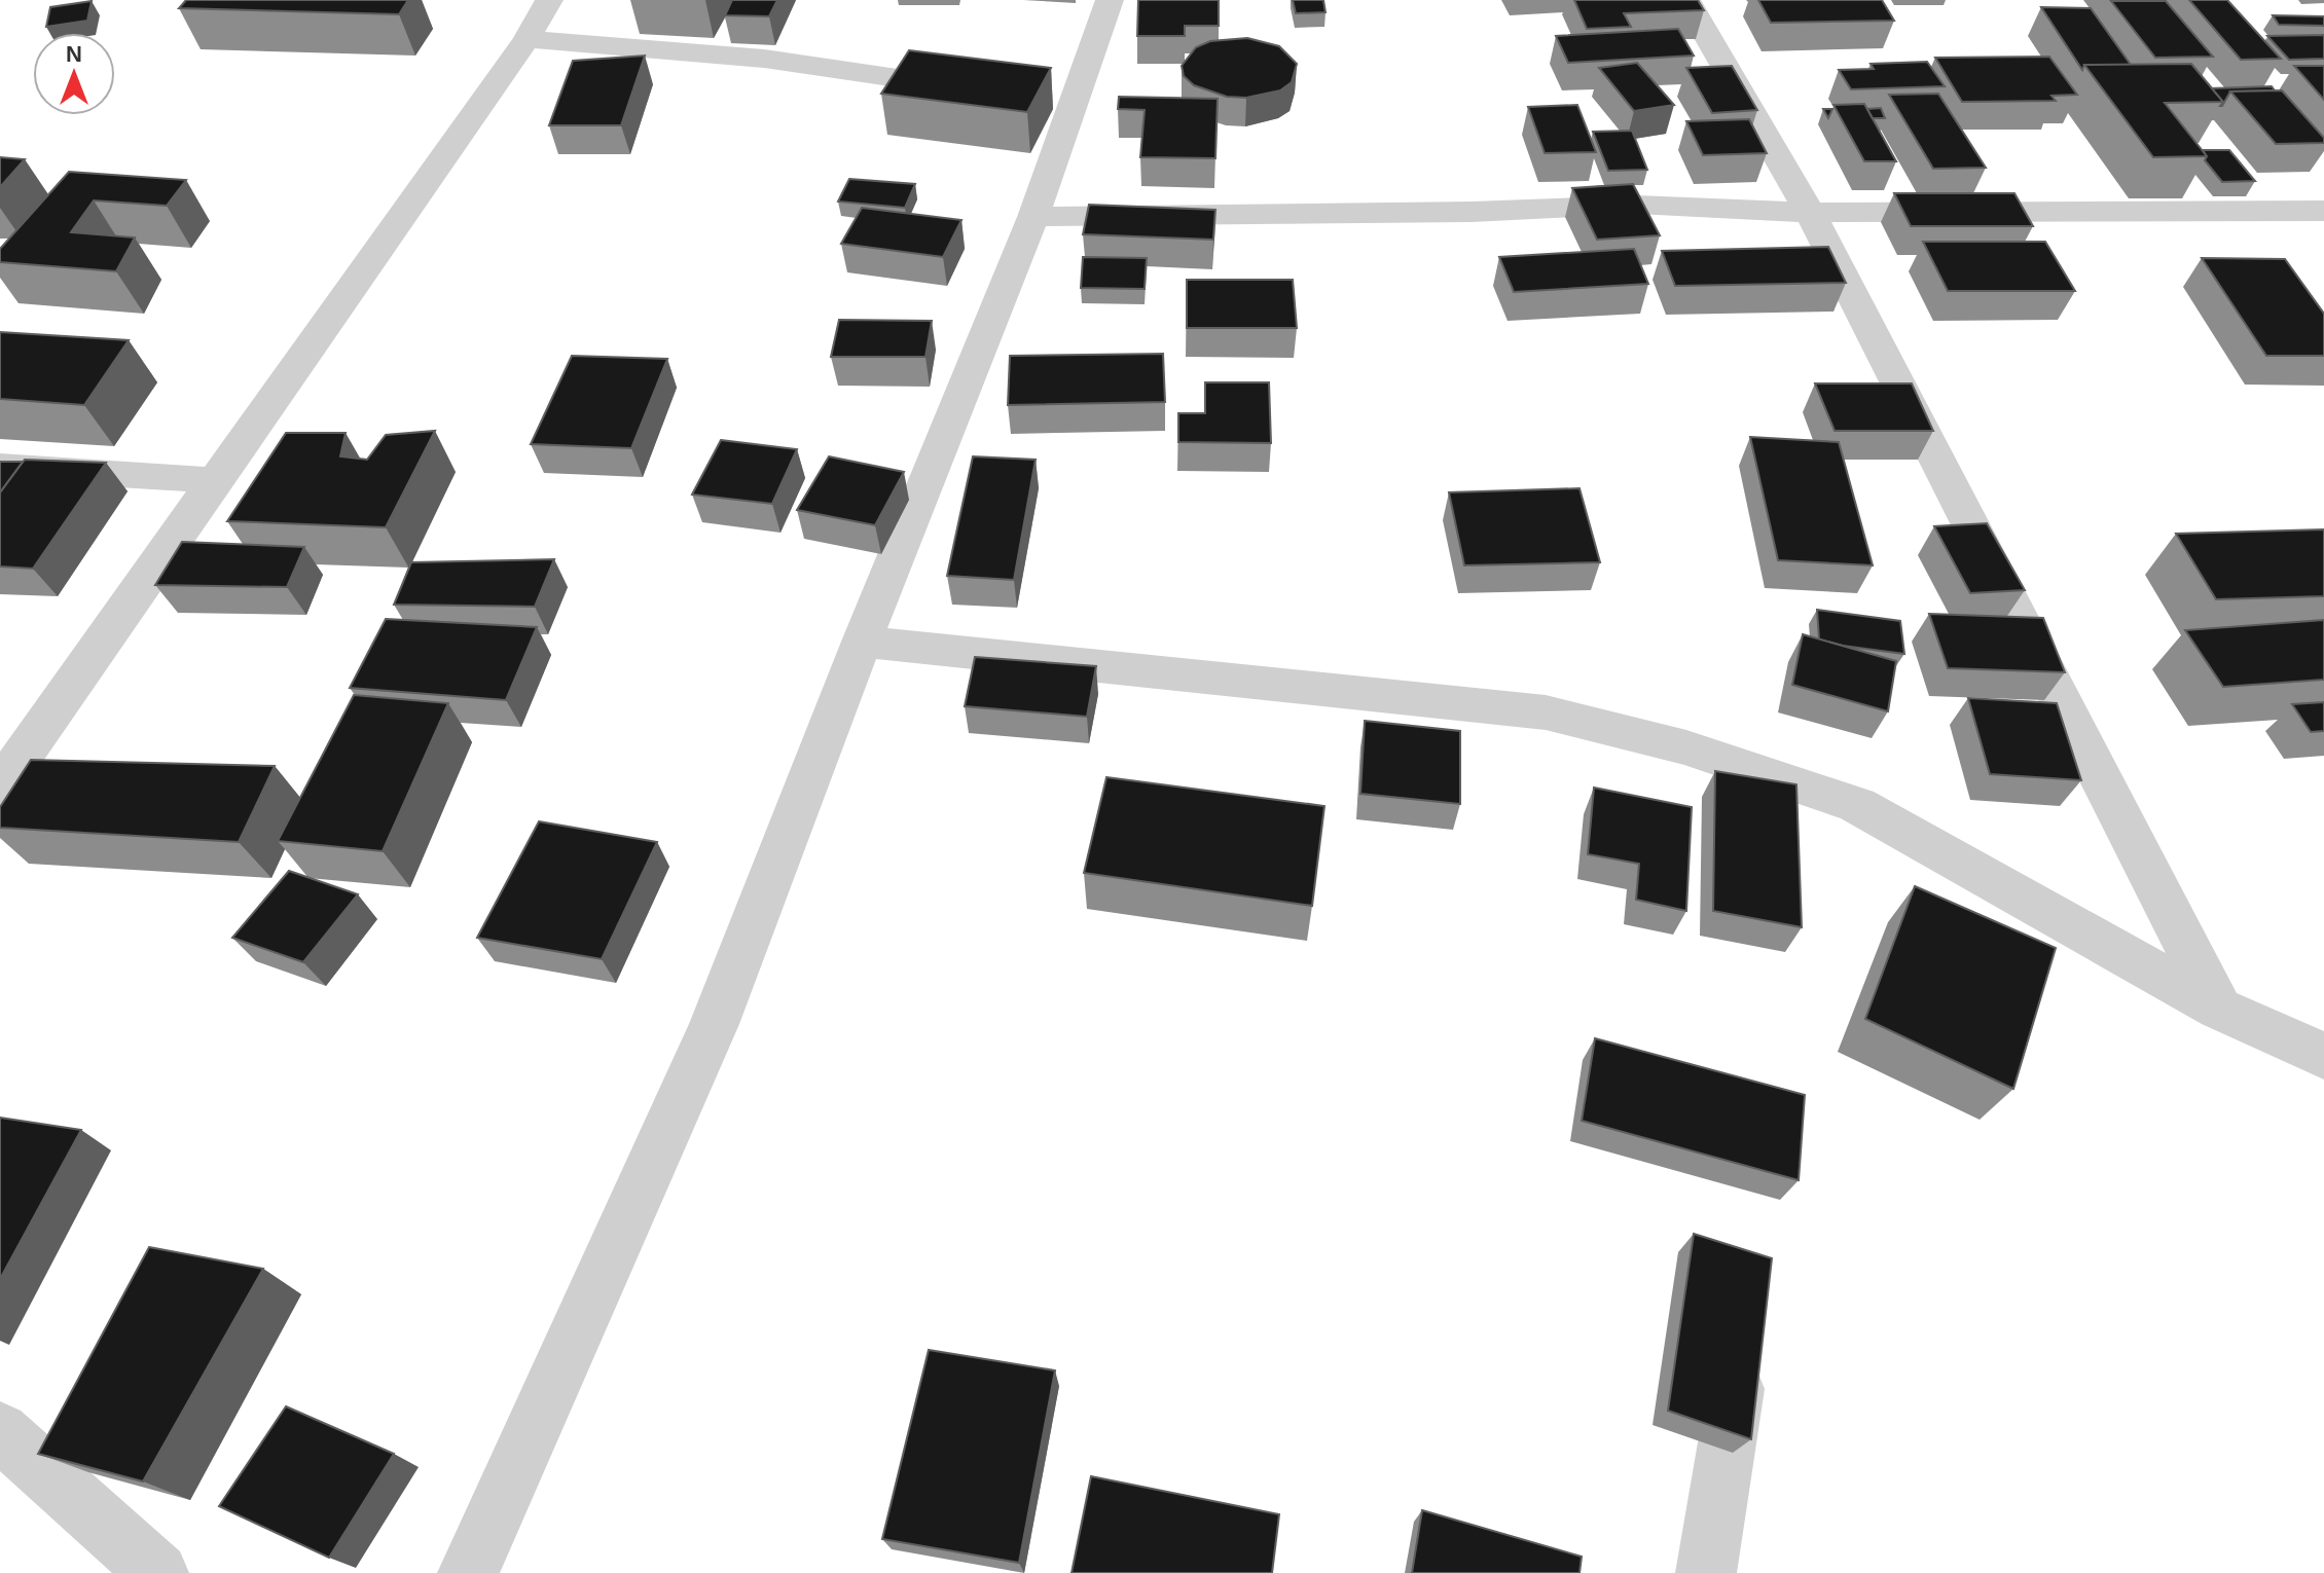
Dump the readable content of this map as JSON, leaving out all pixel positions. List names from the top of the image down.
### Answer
{
  "north": "top"
}
